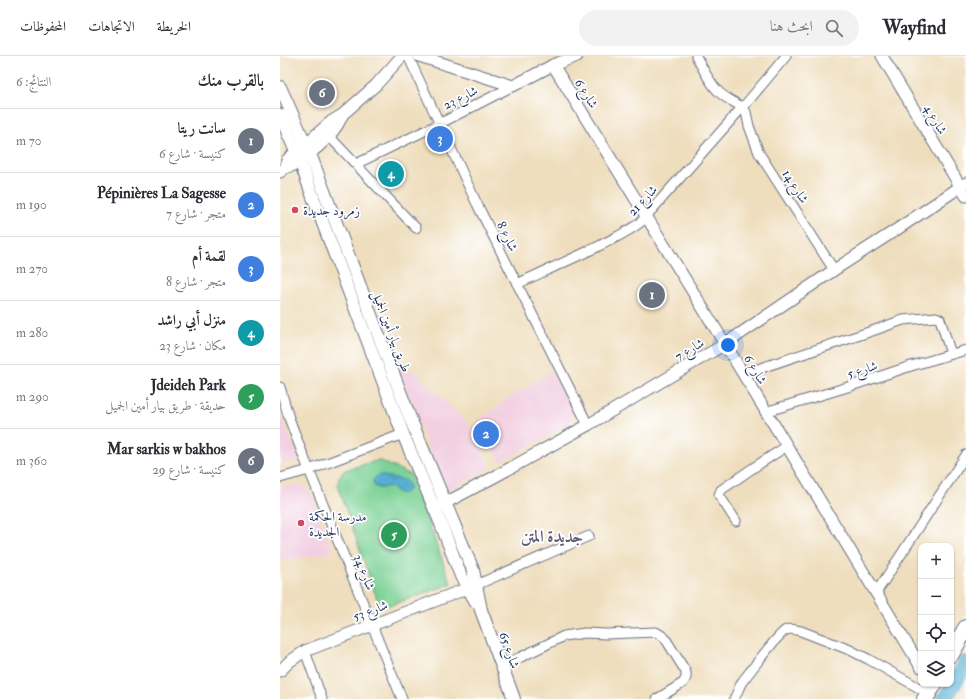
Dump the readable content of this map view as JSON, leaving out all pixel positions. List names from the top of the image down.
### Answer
{
  "streets": {
    "main road": ["طريق بيار أمين الجميل", "شارع 65"],
    "street": [
      "شارع 6",
      "شارع 23",
      "شارع 4",
      "شارع 14",
      "شارع 21",
      "شارع 8",
      "شارع 7",
      "شارع 5",
      "شارع 34",
      "شارع 53"
    ]
  },
  "crossings": [
    ["شارع 6", "شارع 23"],
    ["شارع 6", "شارع 21"],
    ["شارع 6", "شارع 7"],
    ["شارع 6", "شارع 5"],
    ["شارع 23", "شارع 8"],
    ["شارع 4", "شارع 7"],
    ["شارع 14", "شارع 21"],
    ["شارع 14", "شارع 7"],
    ["شارع 21", "شارع 8"],
    ["شارع 8", "شارع 7"],
    ["طريق بيار أمين الجميل", "شارع 7"],
    ["طريق بيار أمين الجميل", "شارع 53"],
    ["طريق بيار أمين الجميل", "شارع 65"],
    ["شارع 34", "شارع 53"],
    ["شارع 53", "شارع 65"]
  ],
  "districts": ["جديدة المتن"],
  "places": ["زمرود جديدة", "مدرسة الحكمة الجديدة"],
  "page": {
    "header": "Wayfind",
    "search": "ابحث هنا",
    "nav": ["الخريطة", "الاتجاهات", "المحفوظات"],
    "heading": ["بالقرب منك", "النتائج: 6"],
    "pins": [
      "6",
      "3",
      "4",
      "1",
      "2",
      "5"
    ],
    "list": [
      {
        "mark": "1",
        "name": "سانت ريتا",
        "note": "كنيسة · شارع 6",
        "value": "70 m"
      },
      {
        "mark": "2",
        "name": "Pépinières La Sagesse",
        "note": "متجر · شارع 7",
        "value": "190 m"
      },
      {
        "mark": "3",
        "name": "لقمة أم",
        "note": "متجر · شارع 8",
        "value": "270 m"
      },
      {
        "mark": "4",
        "name": "منزل أبي راشد",
        "note": "مكان · شارع 23",
        "value": "280 m"
      },
      {
        "mark": "5",
        "name": "Jdeideh Park",
        "note": "حديقة · طريق بيار أمين الجميل",
        "value": "290 m"
      },
      {
        "mark": "6",
        "name": "Mar sarkis w bakhos",
        "note": "كنيسة · شارع 29",
        "value": "360 m"
      }
    ],
    "map_buttons": ["+", "−"]
  }
}
